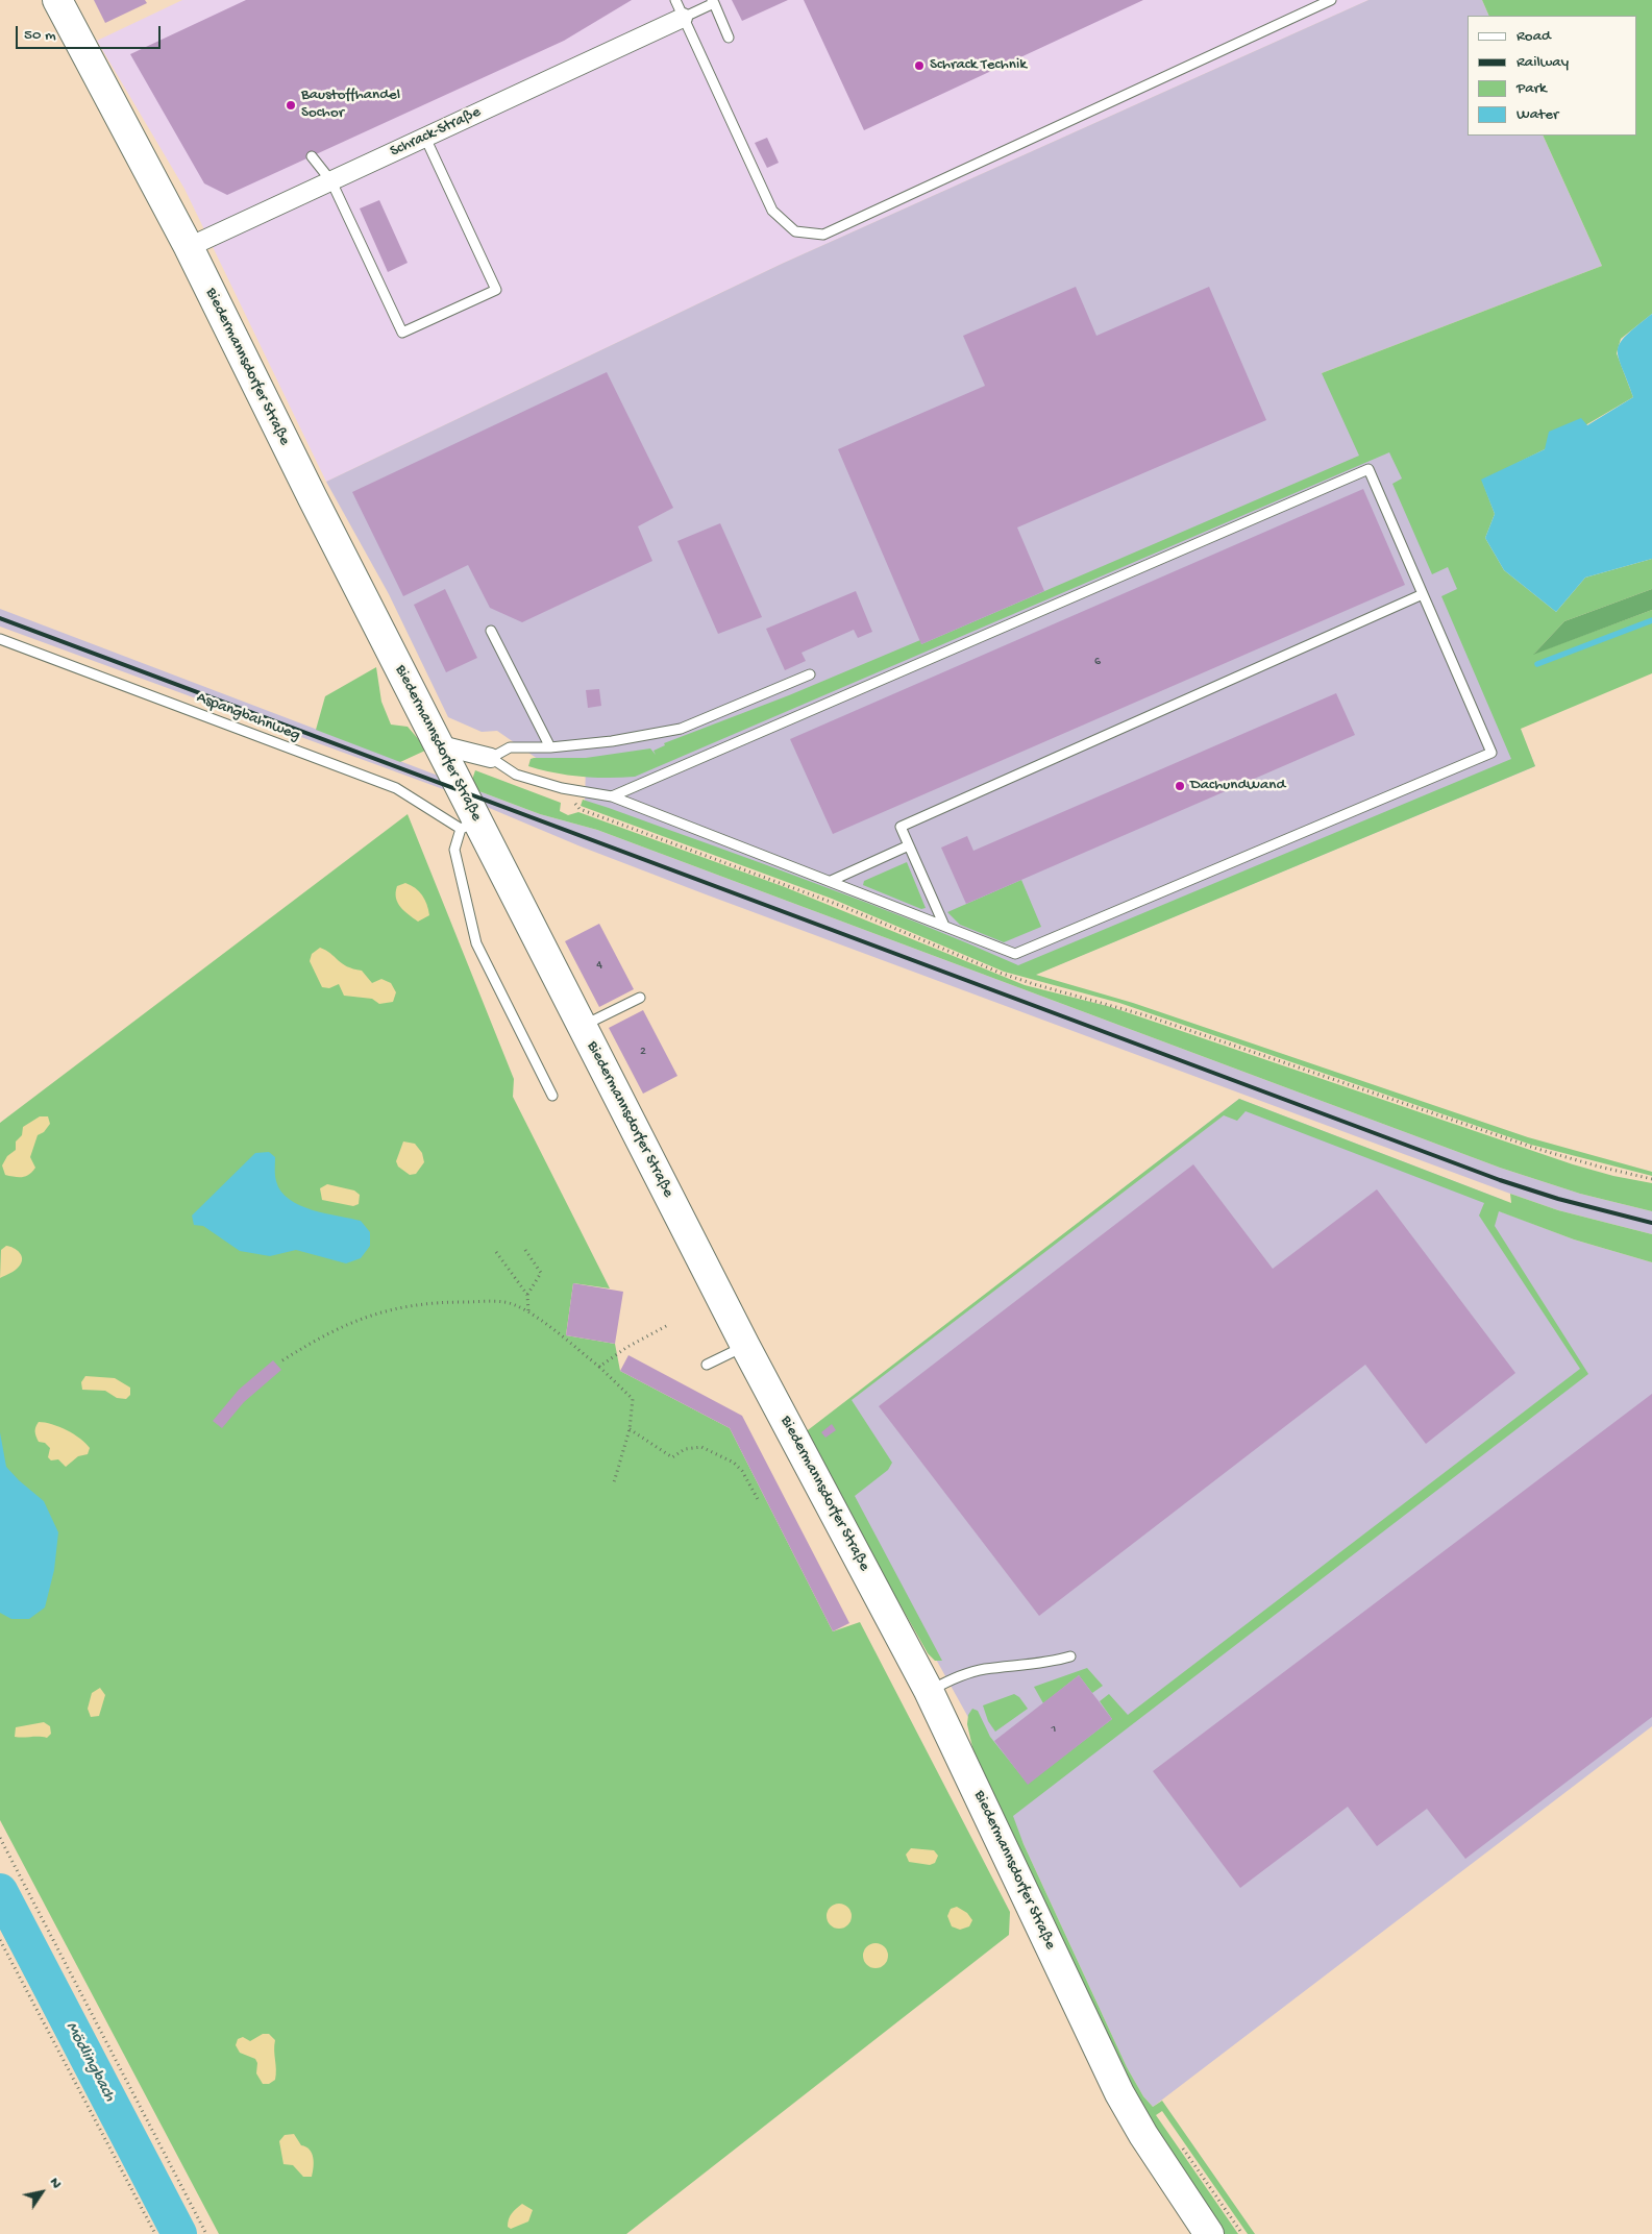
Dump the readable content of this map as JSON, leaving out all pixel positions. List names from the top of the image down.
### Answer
{
  "streets": {
    "main road": ["Biedermannsdorfer Straße"],
    "street": ["Schrack-Straße"],
    "lane": ["Aspangbahnweg"]
  },
  "crossings": [
    ["Schrack-Straße", "Biedermannsdorfer Straße"],
    ["Biedermannsdorfer Straße", "Aspangbahnweg"]
  ],
  "water": ["Mödlingbach"],
  "places": ["Schrack Technik", "Baustoffhandel Sochor", "DachundWand"],
  "house_numbers": [
    "6",
    "4",
    "2",
    "1"
  ],
  "legend": [
    "Road",
    "Railway",
    "Park",
    "Water"
  ],
  "scale_bar": "50 m",
  "north": "top right"
}
